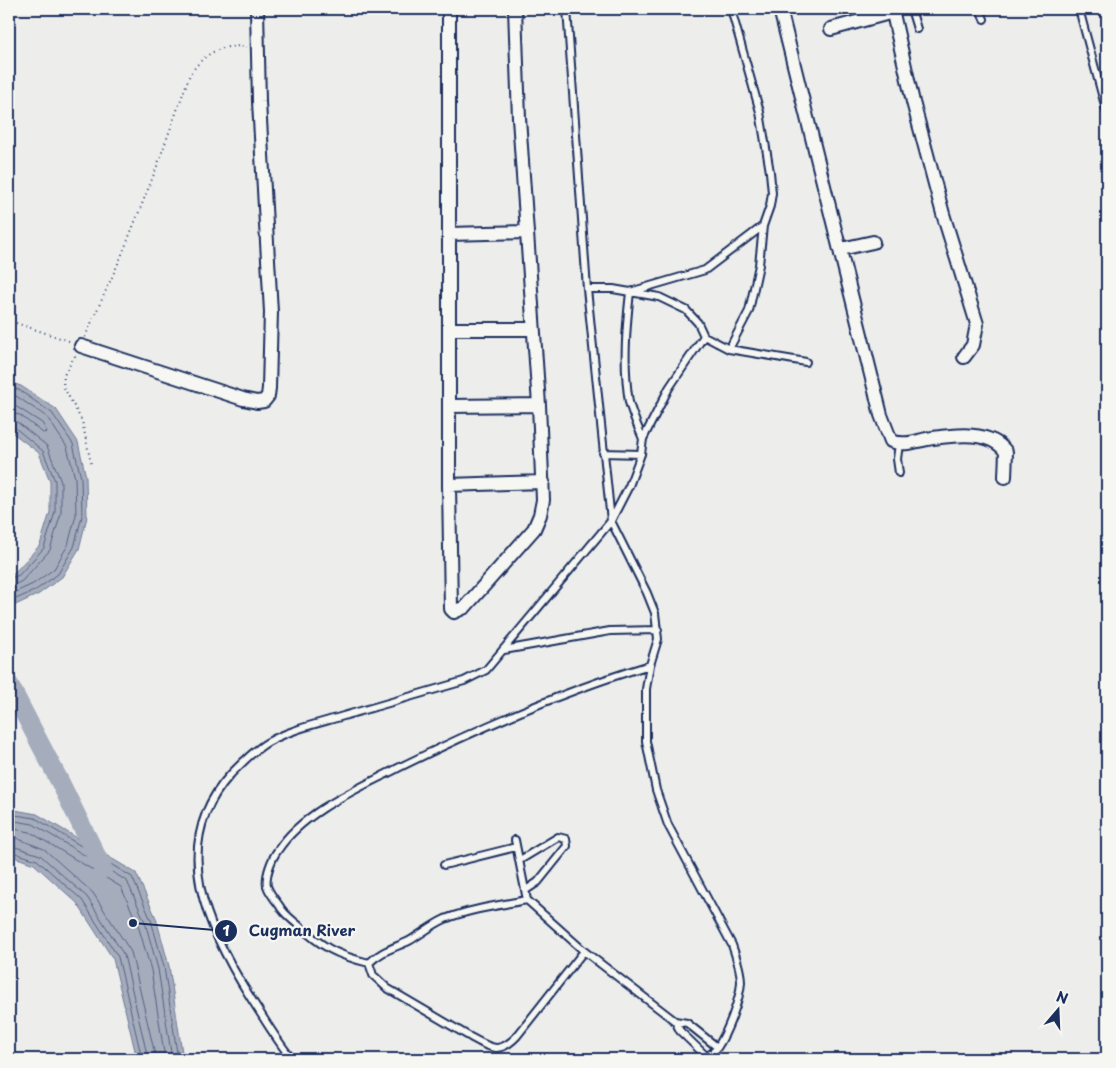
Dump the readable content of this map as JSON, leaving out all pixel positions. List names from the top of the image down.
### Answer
{
  "places": ["Cugman River"],
  "north": "top"
}
